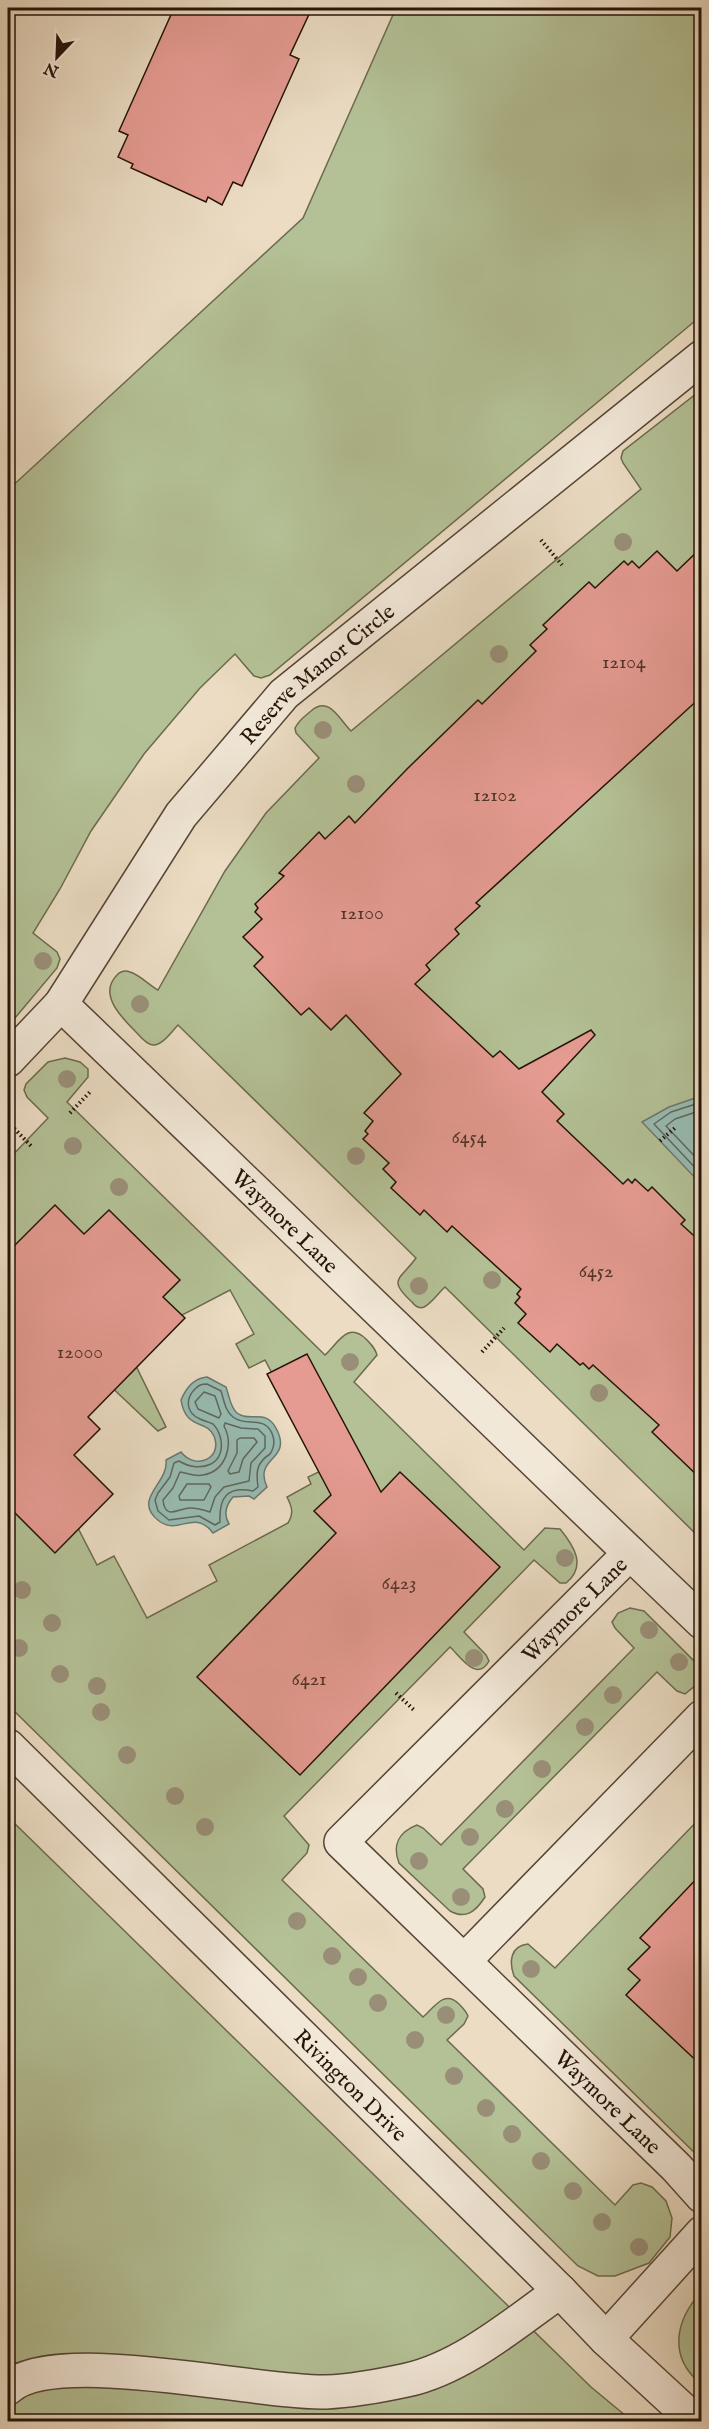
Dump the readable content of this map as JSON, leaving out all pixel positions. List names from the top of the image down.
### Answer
{
  "streets": {
    "street": ["Reserve Manor Circle", "Waymore Lane", "Rivington Drive"]
  },
  "crossings": [
    ["Reserve Manor Circle", "Waymore Lane"]
  ],
  "house_numbers": [
    "12104",
    "12102",
    "12100",
    "6454",
    "6452",
    "12000",
    "6423",
    "6421"
  ],
  "north": "bottom left"
}
